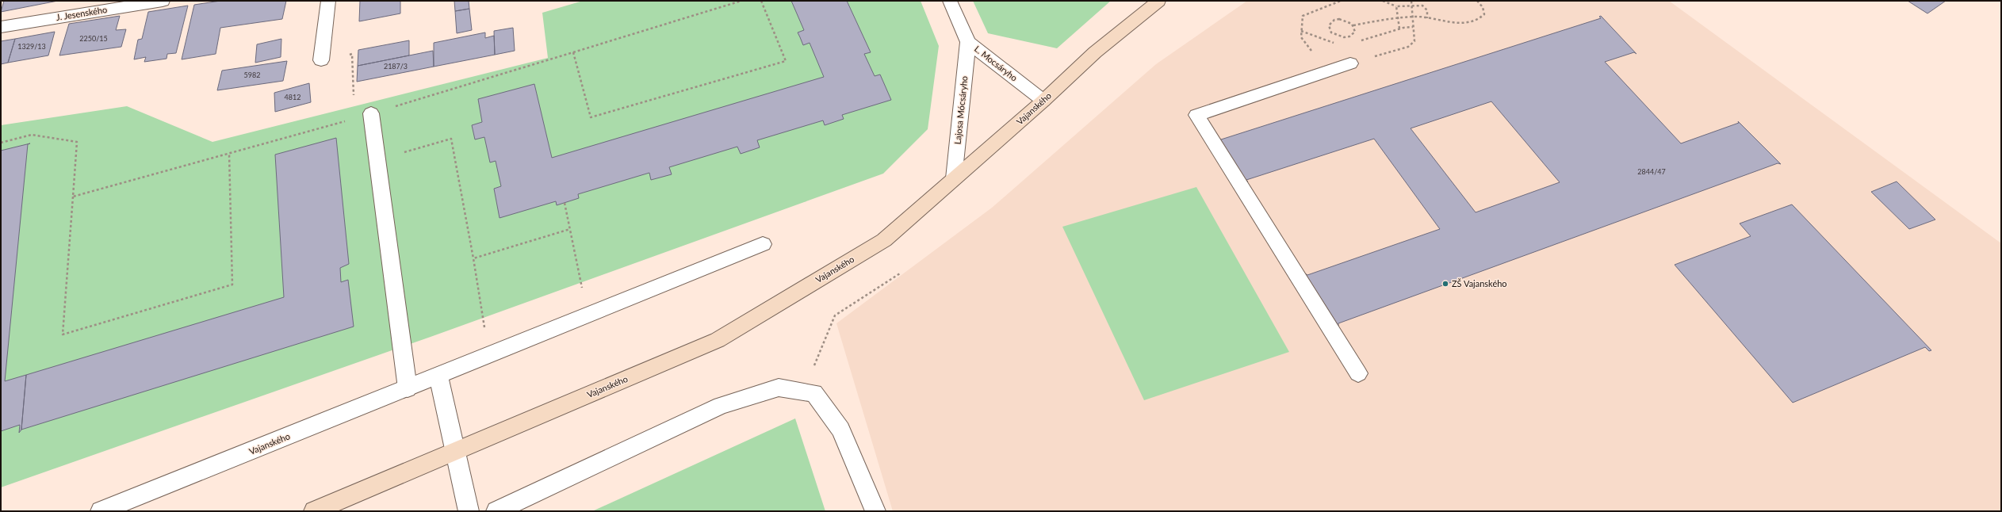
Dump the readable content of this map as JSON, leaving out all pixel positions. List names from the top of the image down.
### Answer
{
  "streets": {
    "main road": ["Vajanského"],
    "street": ["J. Jesenského", "L. Mocsáryho", "Lajosa Mócsáryho"]
  },
  "crossings": [
    ["L. Mocsáryho", "Vajanského"],
    ["L. Mocsáryho", "Lajosa Mócsáryho"],
    ["Vajanského", "Lajosa Mócsáryho"]
  ],
  "places": ["ZŠ Vajanského"],
  "house_numbers": [
    "2250/15",
    "1329/13",
    "2187/3",
    "5982",
    "4812",
    "2844/47"
  ]
}
